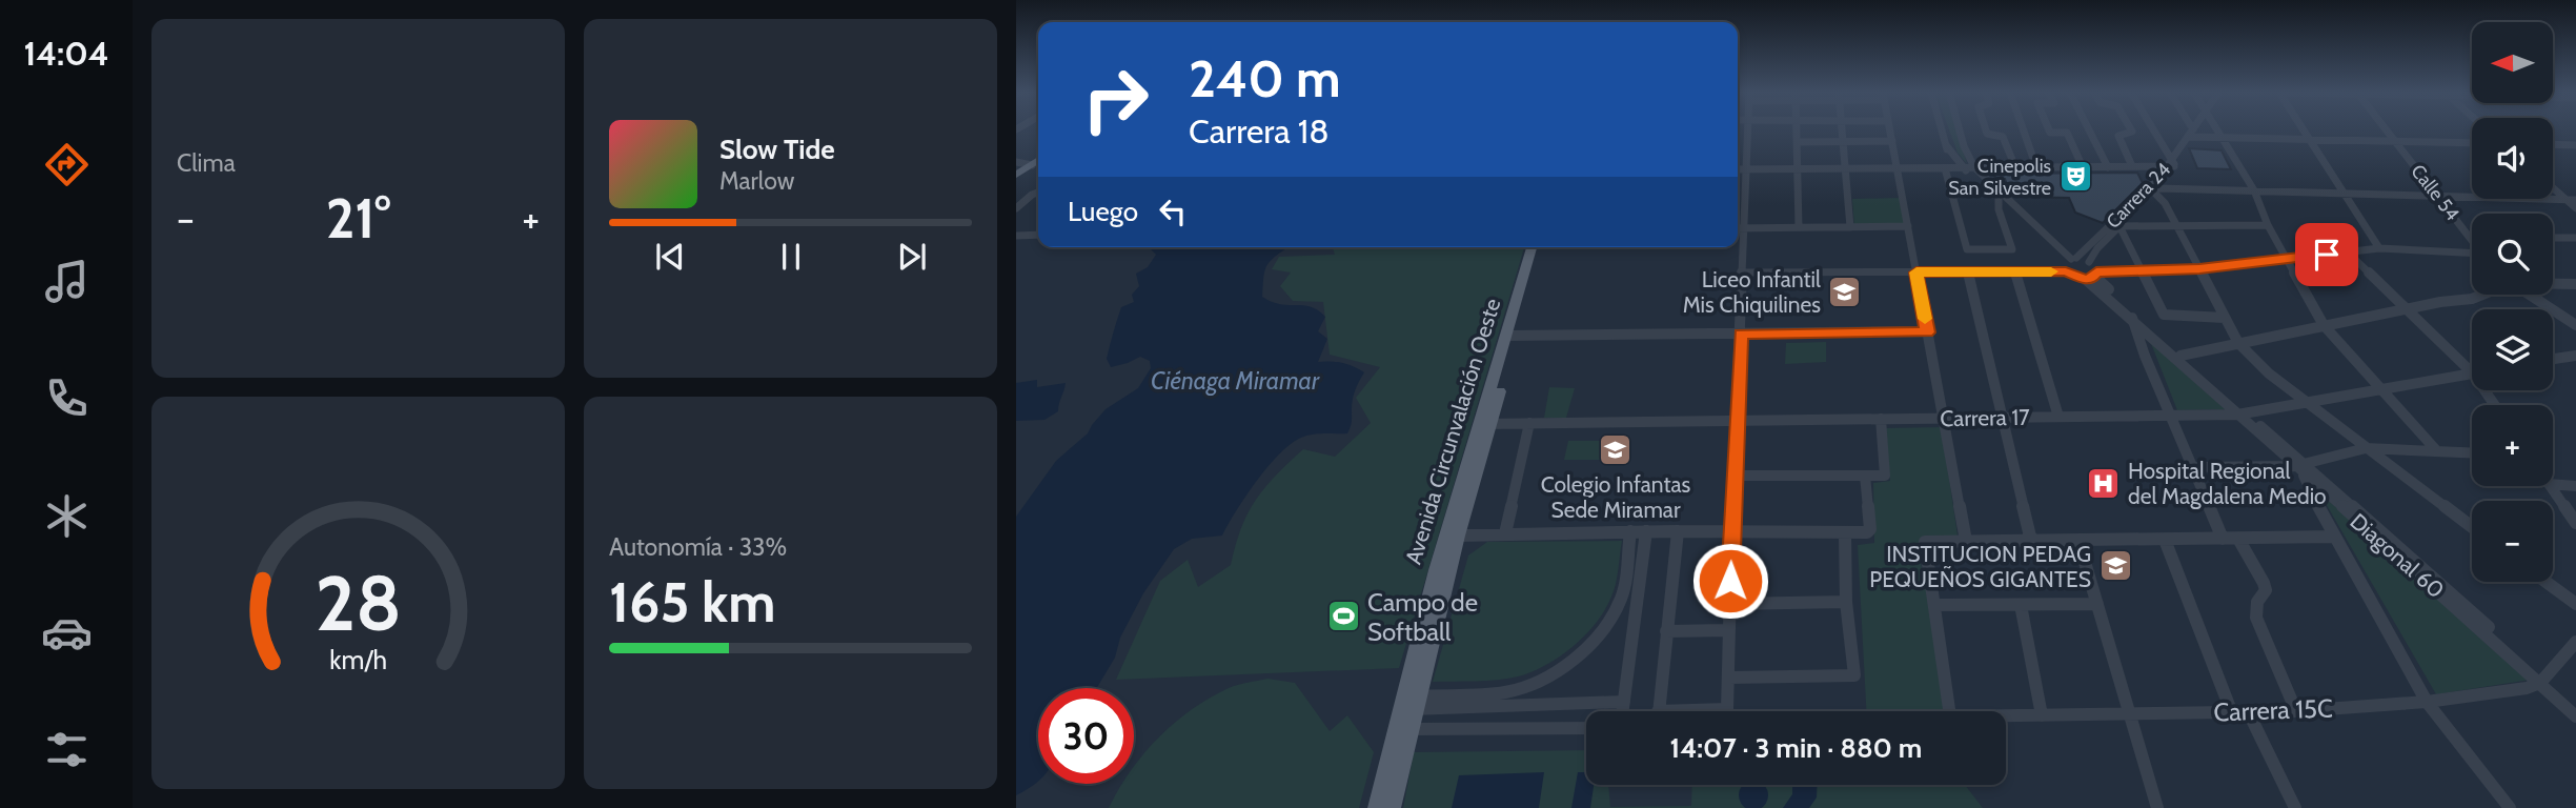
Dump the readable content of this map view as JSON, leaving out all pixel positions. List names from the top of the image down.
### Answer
{
  "streets": {
    "main road": ["Avenida Circunvalación Oeste"],
    "street": [
      "Calle 54",
      "Carrera 24",
      "Carrera 17",
      "Diagonal 60",
      "Carrera 15C"
    ]
  },
  "crossings": [
    ["Carrera 17", "Avenida Circunvalación Oeste"],
    ["Carrera 17", "Diagonal 60"],
    ["Diagonal 60", "Carrera 15C"]
  ],
  "water": ["Ciénaga Miramar"],
  "places": {
    "theatre": ["Cinepolis San Silvestre"],
    "school or university": ["Liceo Infantil Mis Chiquilines", "Colegio Infantas Sede Miramar", "INSTITUCION PEDAG PEQUEÑOS GIGANTES"],
    "hospital": ["Hospital Regional del Magdalena Medio"],
    "sports": ["Campo de Softball"]
  },
  "north": "left",
  "page": {
    "tabs": "14:04",
    "tile": [
      "Clima",
      ["Autonomía · 33%", "165 km"]
    ],
    "map_buttons": ["+", "−"],
    "turn": ["240 m", "Carrera 18"],
    "song": ["Slow Tide", "Marlow"],
    "then": "Luego",
    "heat": ["−", "21°", "+"],
    "limit": "30",
    "trip": "14:07 · 3 min · 880 m",
    "gauge": ["28", "km/h"]
  }
}
